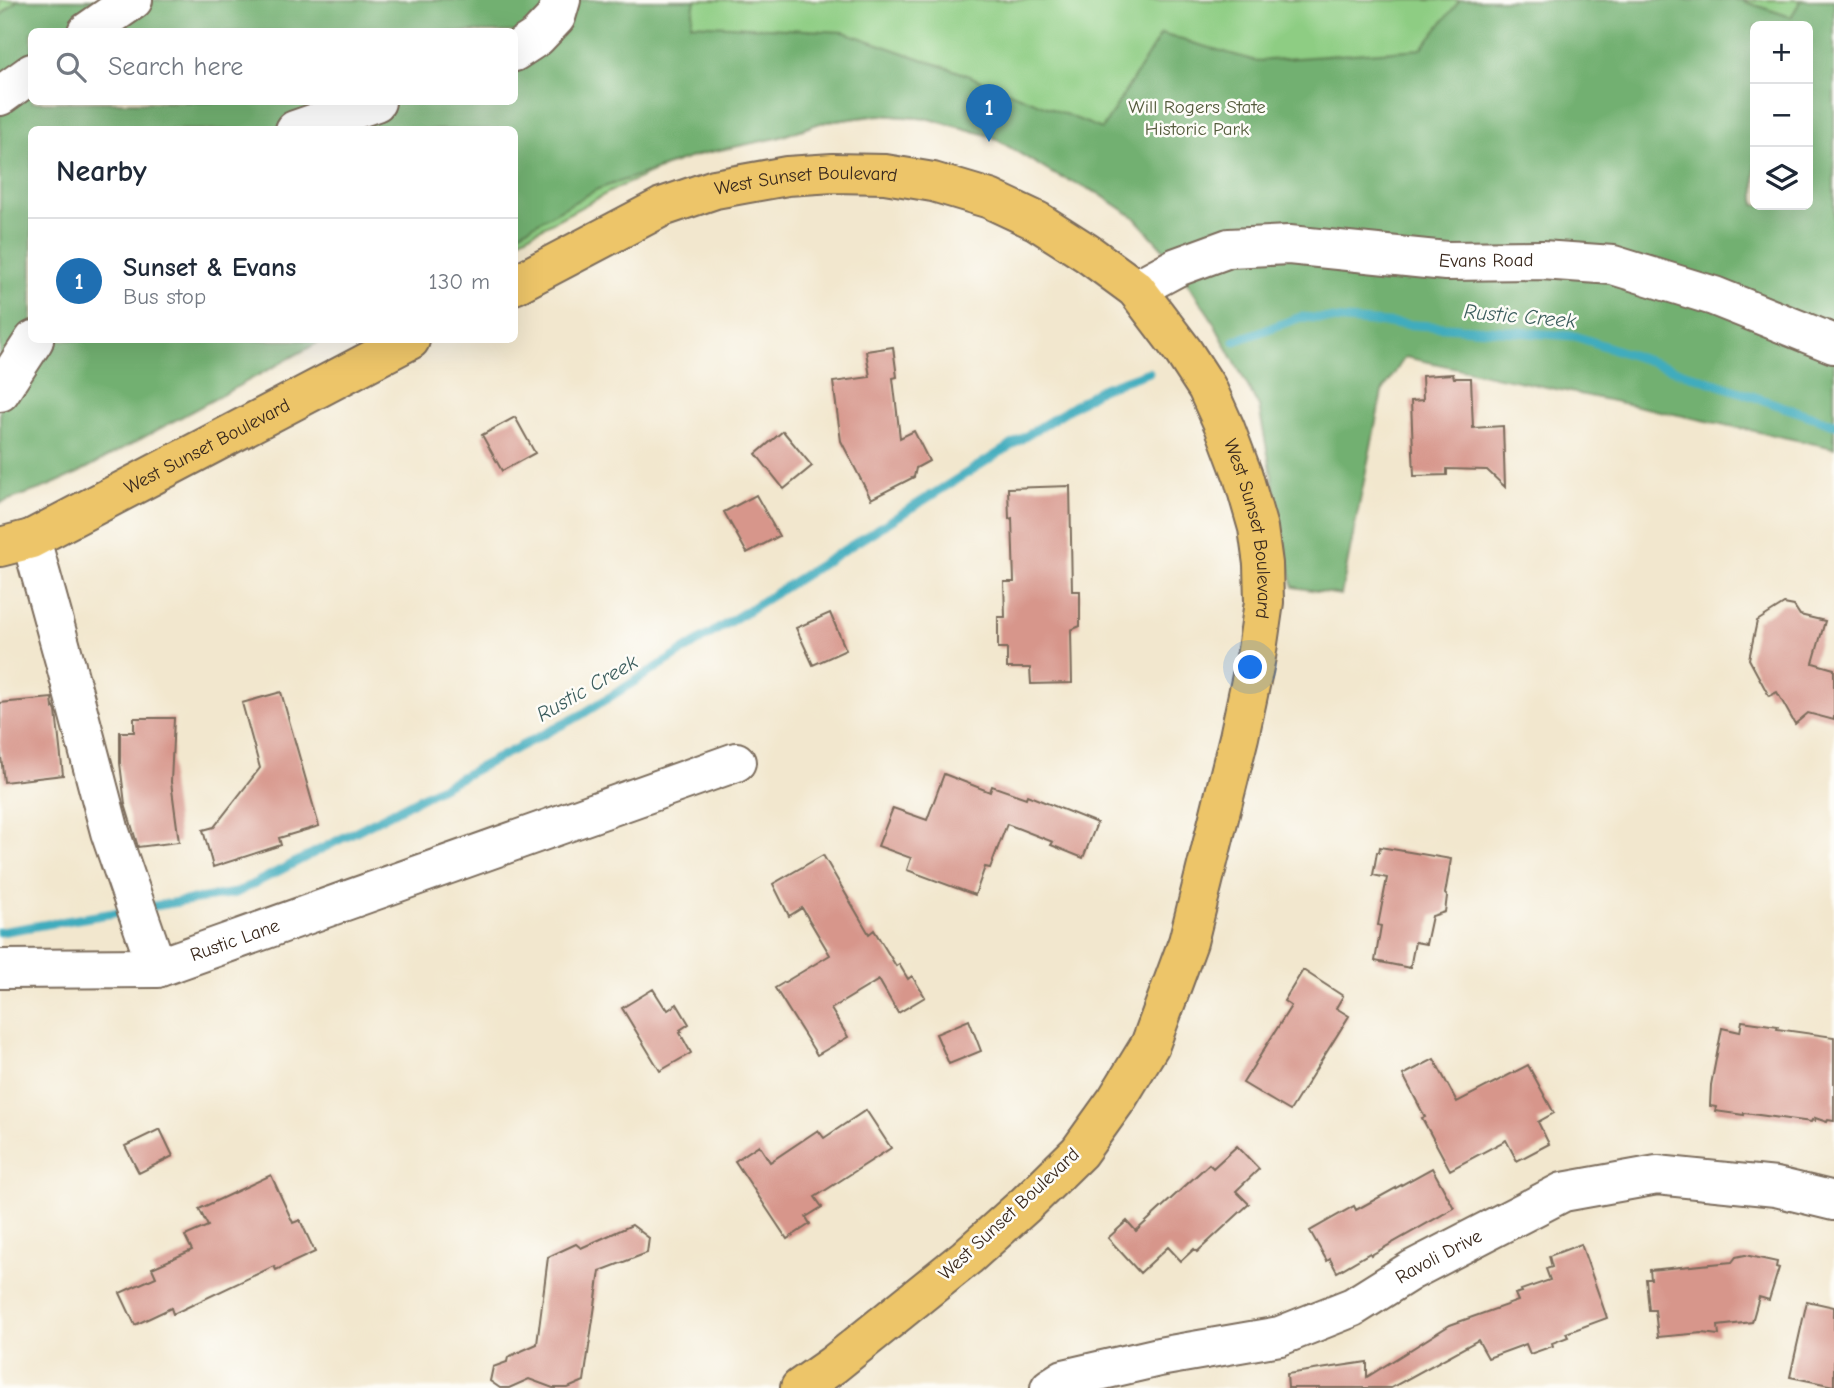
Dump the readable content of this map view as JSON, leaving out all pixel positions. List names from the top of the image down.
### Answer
{
  "streets": {
    "main road": ["West Sunset Boulevard"],
    "street": ["Evans Road", "Rustic Lane", "Ravoli Drive"]
  },
  "crossings": [
    ["West Sunset Boulevard", "Evans Road"]
  ],
  "water": ["Rustic Creek"],
  "parks": ["Will Rogers State Historic Park"],
  "page": {
    "map_buttons": ["+", "−"],
    "search": "Search here",
    "pins": "1",
    "heading": "Nearby",
    "list": [
      {
        "mark": "1",
        "name": "Sunset & Evans",
        "note": "Bus stop",
        "value": "130 m"
      }
    ]
  }
}
